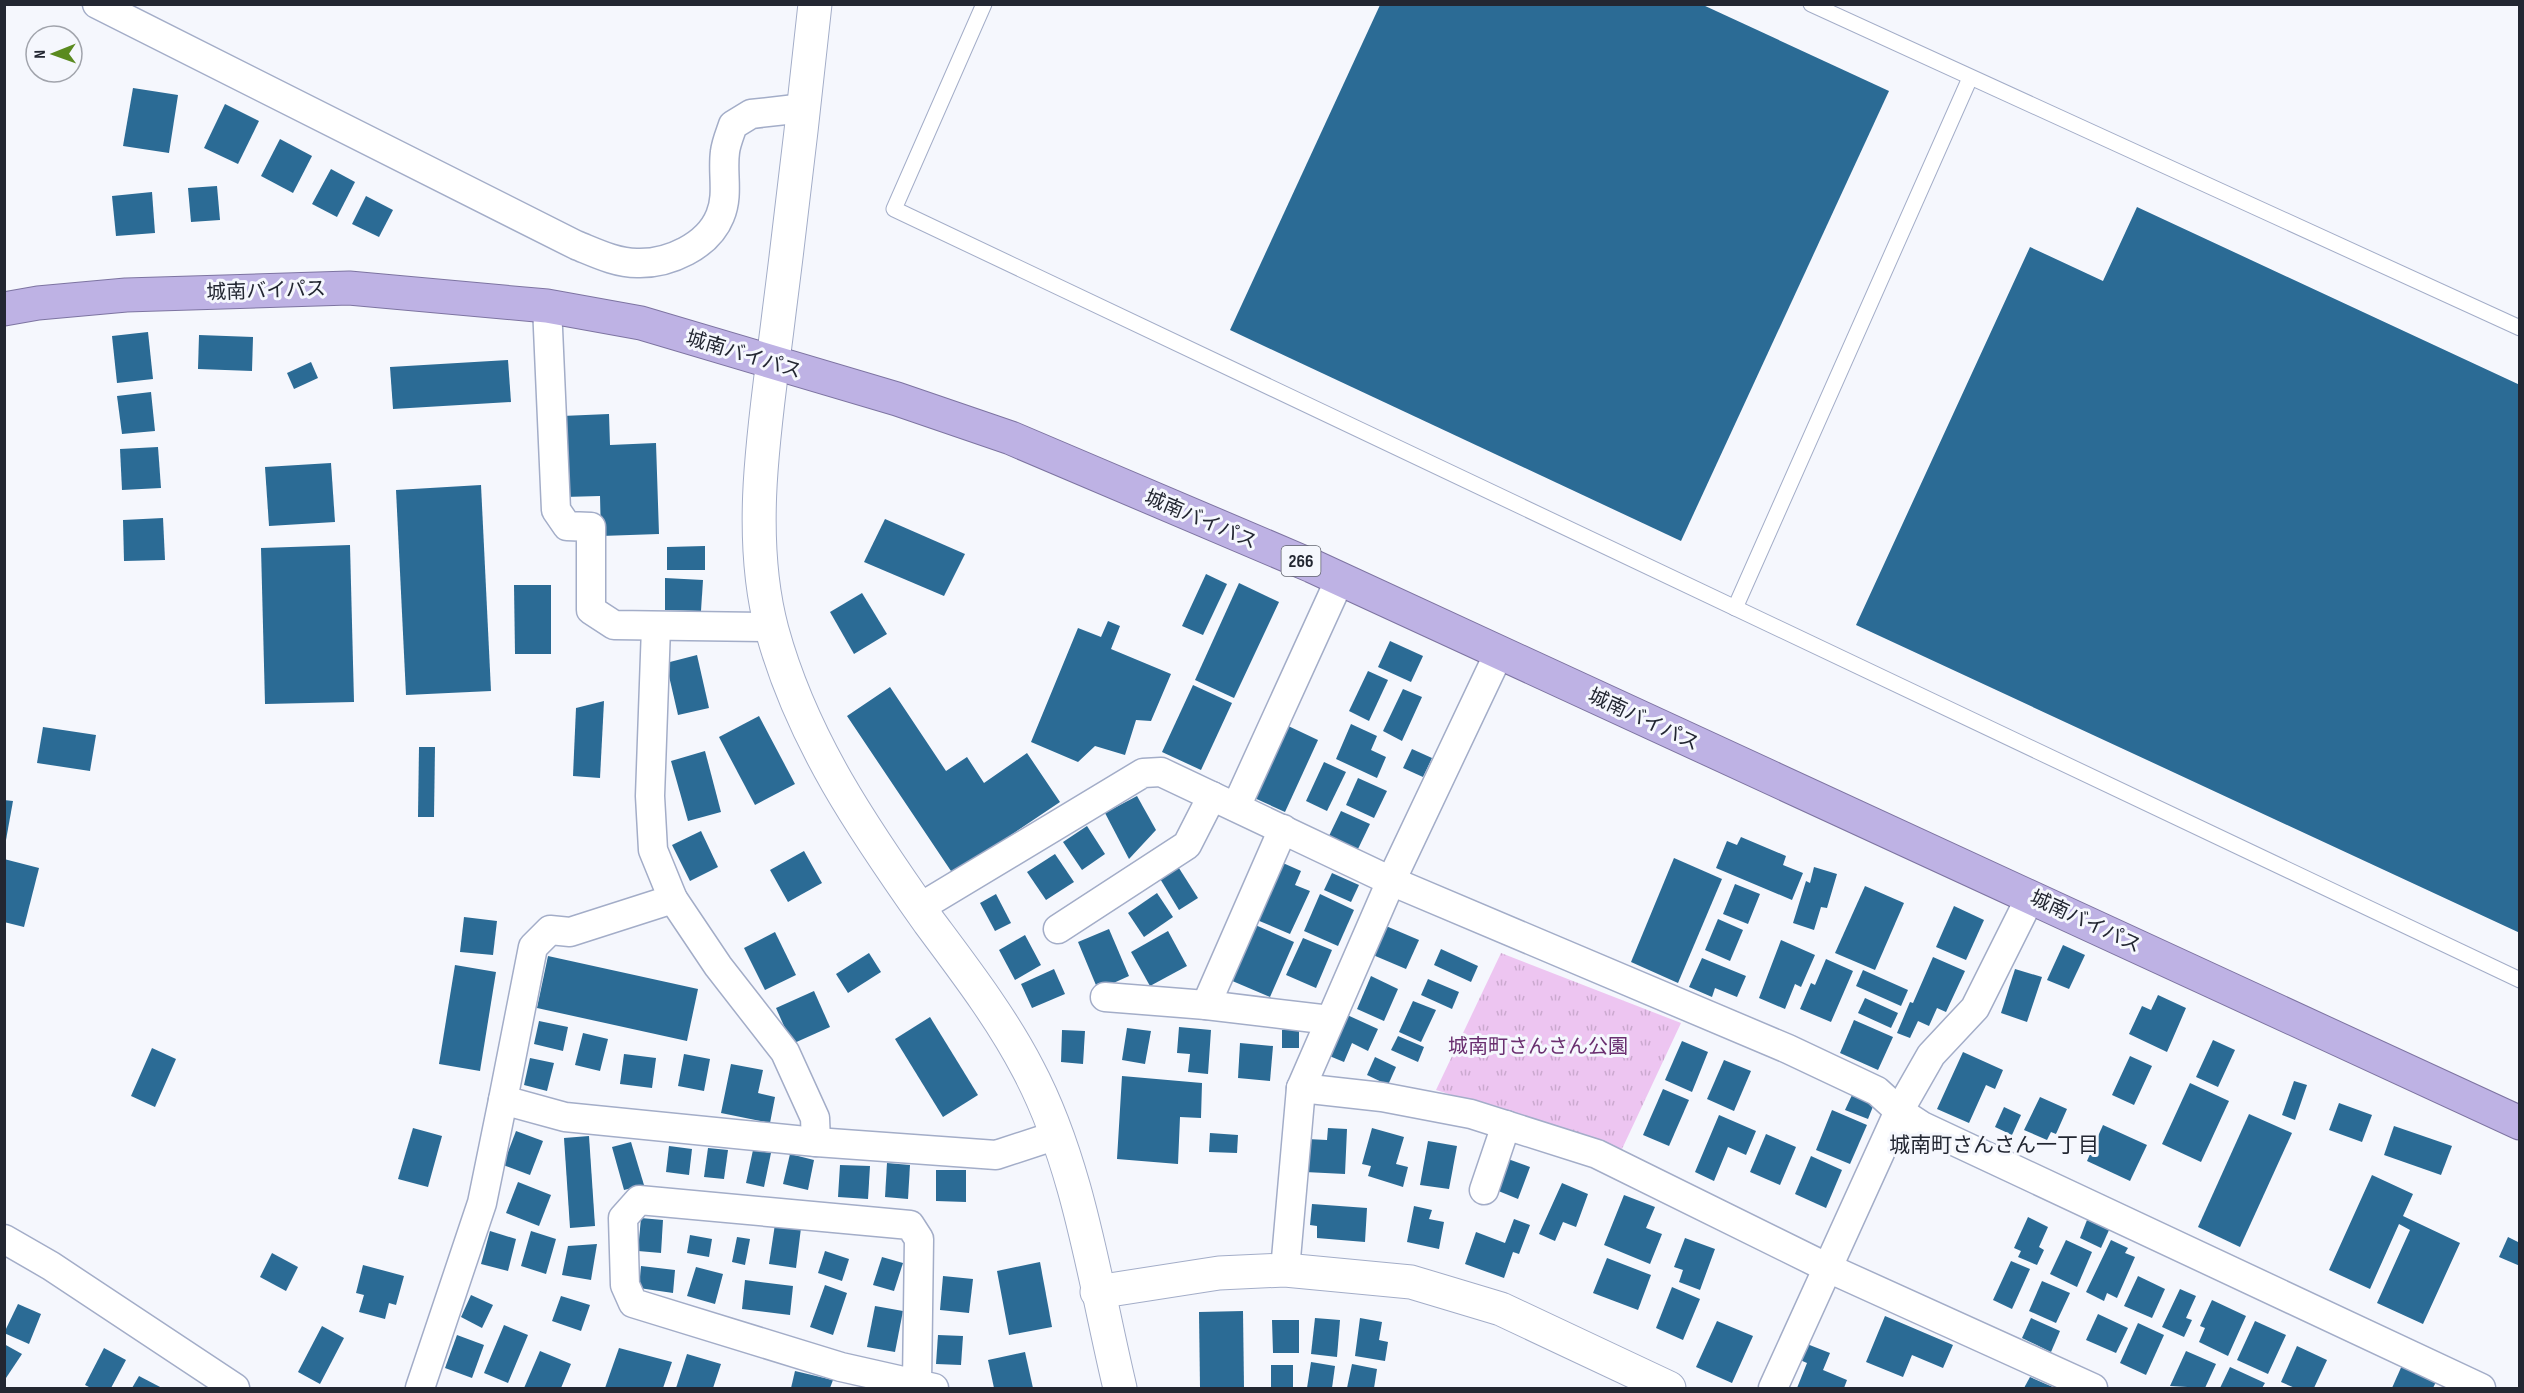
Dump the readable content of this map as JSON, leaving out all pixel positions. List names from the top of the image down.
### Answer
{
  "streets": {
    "highway": ["城南バイパス", "266"]
  },
  "districts": ["城南町さんさん一丁目"],
  "parks": ["城南町さんさん公園"],
  "north": "left"
}
